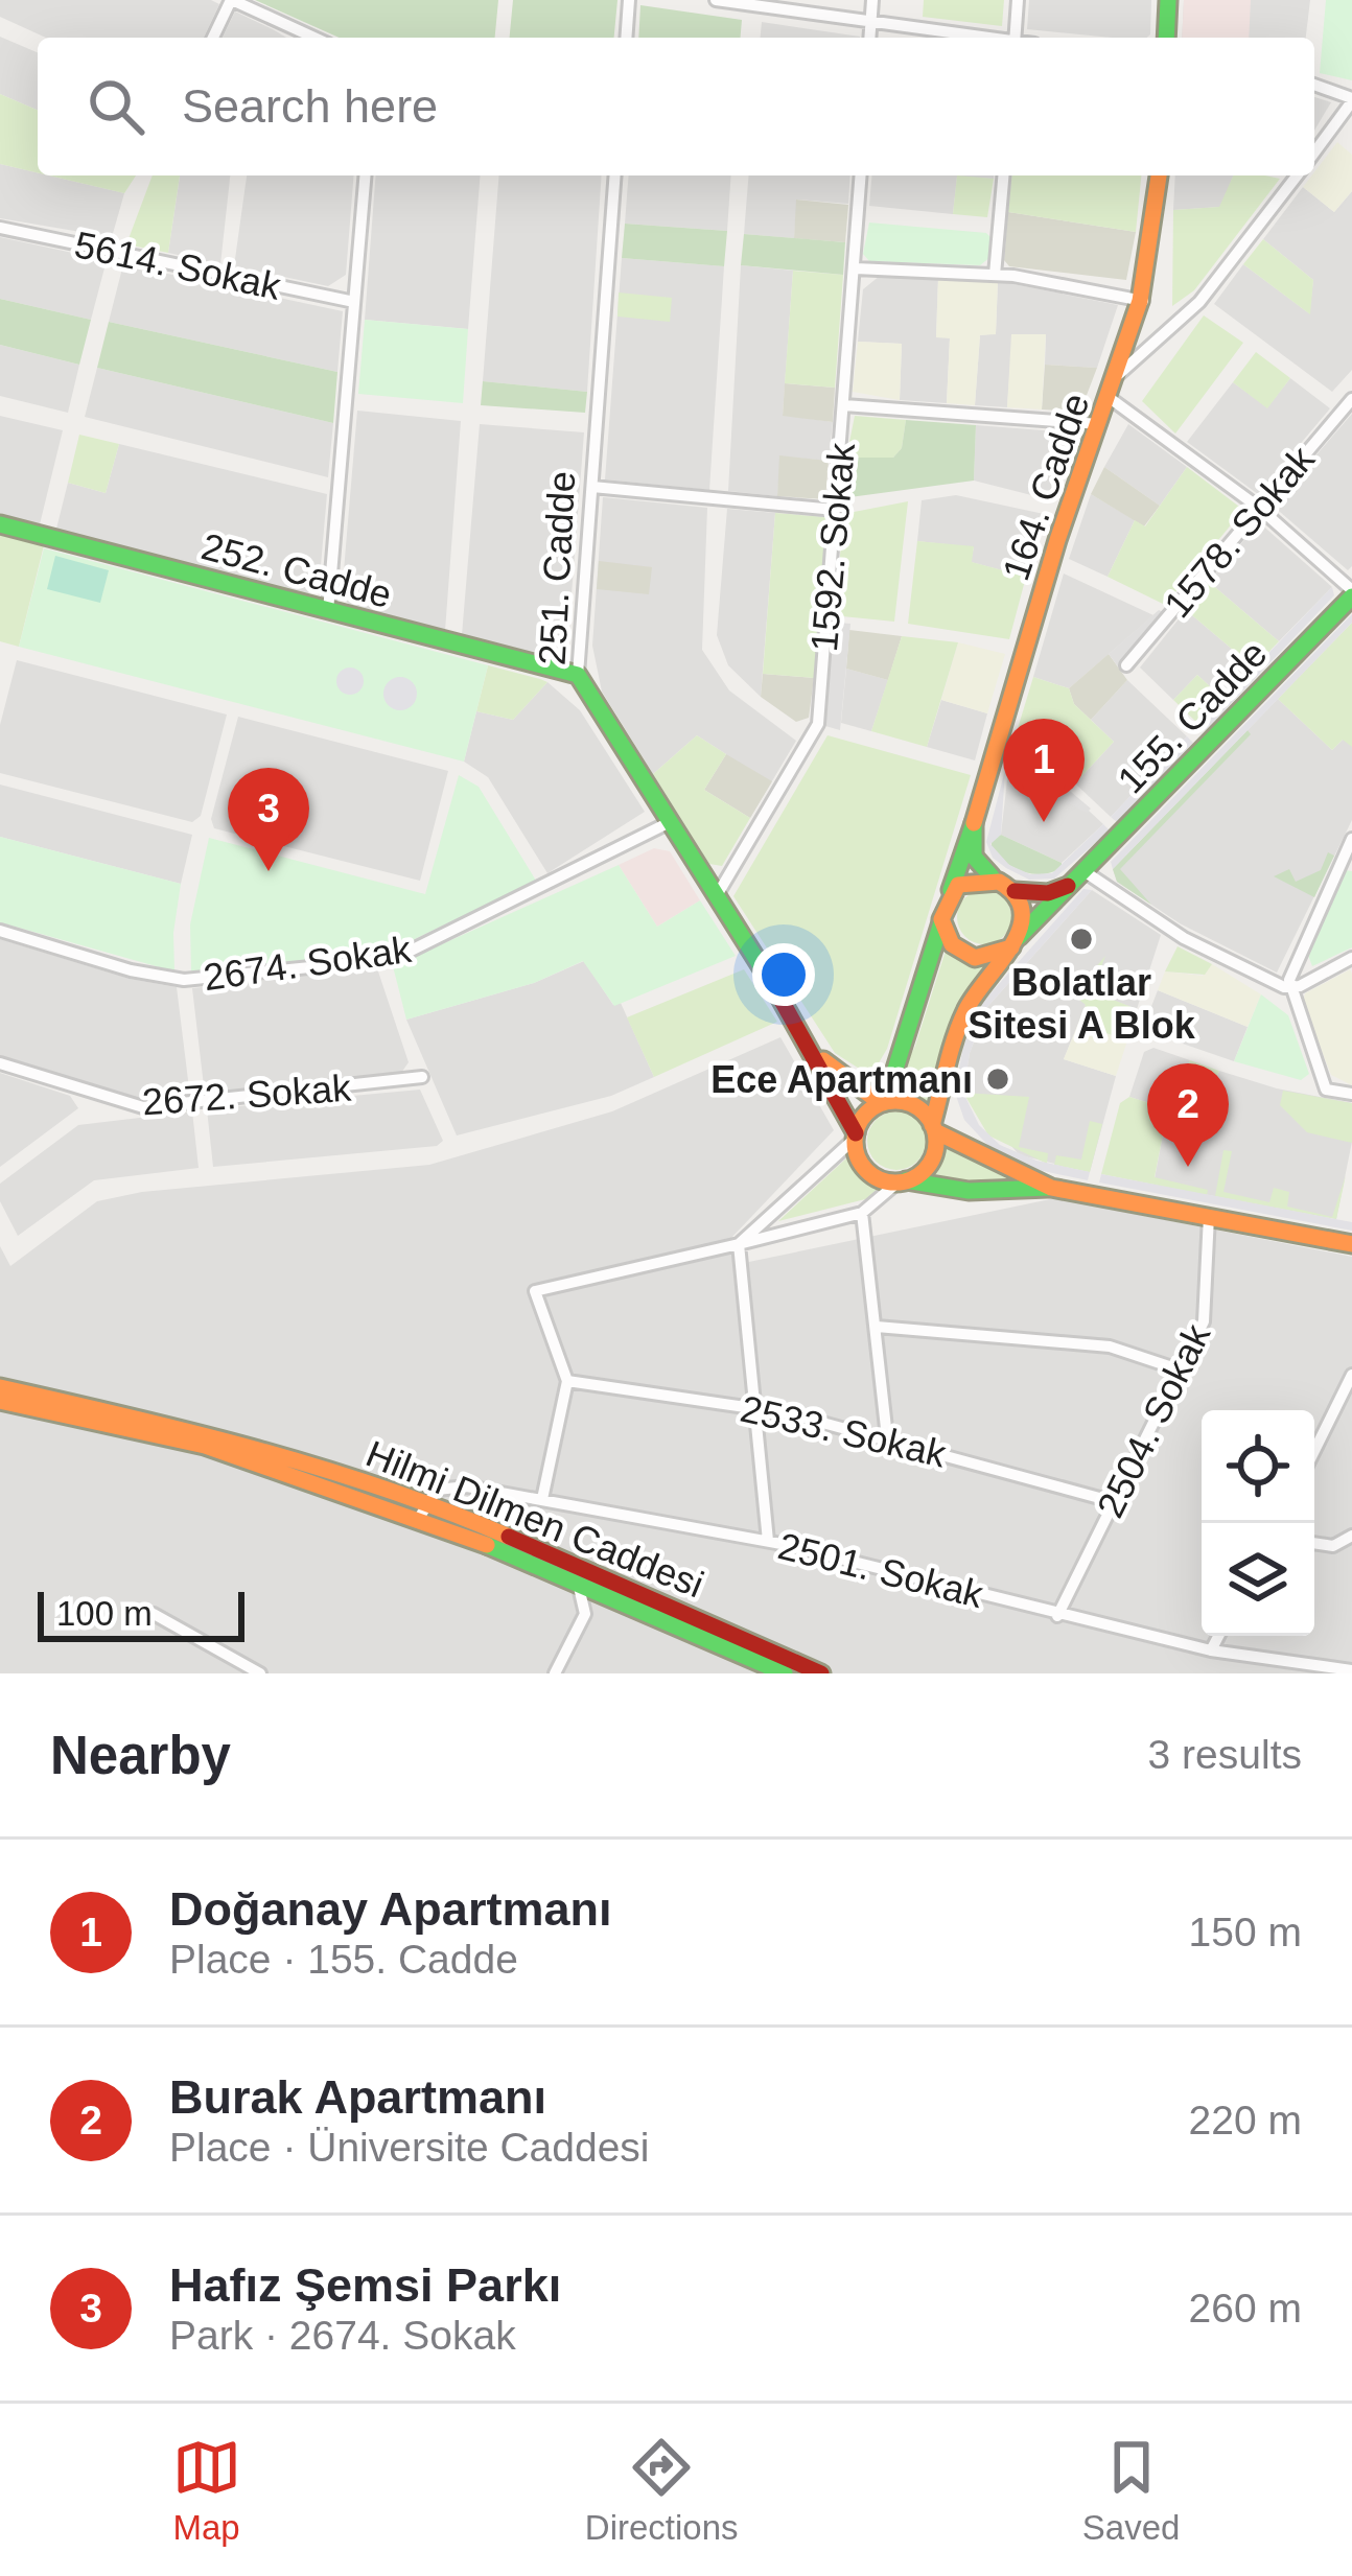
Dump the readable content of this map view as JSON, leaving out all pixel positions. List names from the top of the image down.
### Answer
{
  "streets": {
    "street": [
      "5614. Sokak",
      "164. Cadde",
      "1578. Sokak",
      "1592. Sokak",
      "251. Cadde",
      "252. Cadde",
      "155. Cadde",
      "2674. Sokak",
      "2672. Sokak",
      "2504. Sokak",
      "2533. Sokak",
      "Hilmi Dilmen Caddesi",
      "2501. Sokak"
    ]
  },
  "crossings": [
    ["164. Cadde", "155. Cadde"],
    ["1592. Sokak", "251. Cadde"],
    ["251. Cadde", "252. Cadde"],
    ["251. Cadde", "155. Cadde"],
    ["251. Cadde", "2674. Sokak"],
    ["2504. Sokak", "2533. Sokak"],
    ["2504. Sokak", "2501. Sokak"],
    ["Hilmi Dilmen Caddesi", "2501. Sokak"]
  ],
  "places": ["Bolatlar Sitesi A Blok", "Ece Apartmanı"],
  "scale_bar": "100 m",
  "page": {
    "search": "Search here",
    "pins": ["1", "3", "2"],
    "scale": "100 m",
    "heading": ["Nearby", "3 results"],
    "list": [
      {
        "mark": "1",
        "name": "Doğanay Apartmanı",
        "note": "Place · 155. Cadde",
        "value": "150 m"
      },
      {
        "mark": "2",
        "name": "Burak Apartmanı",
        "note": "Place · Üniversite Caddesi",
        "value": "220 m"
      },
      {
        "mark": "3",
        "name": "Hafız Şemsi Parkı",
        "note": "Park · 2674. Sokak",
        "value": "260 m"
      }
    ],
    "nav": ["Map", "Directions", "Saved"]
  }
}
